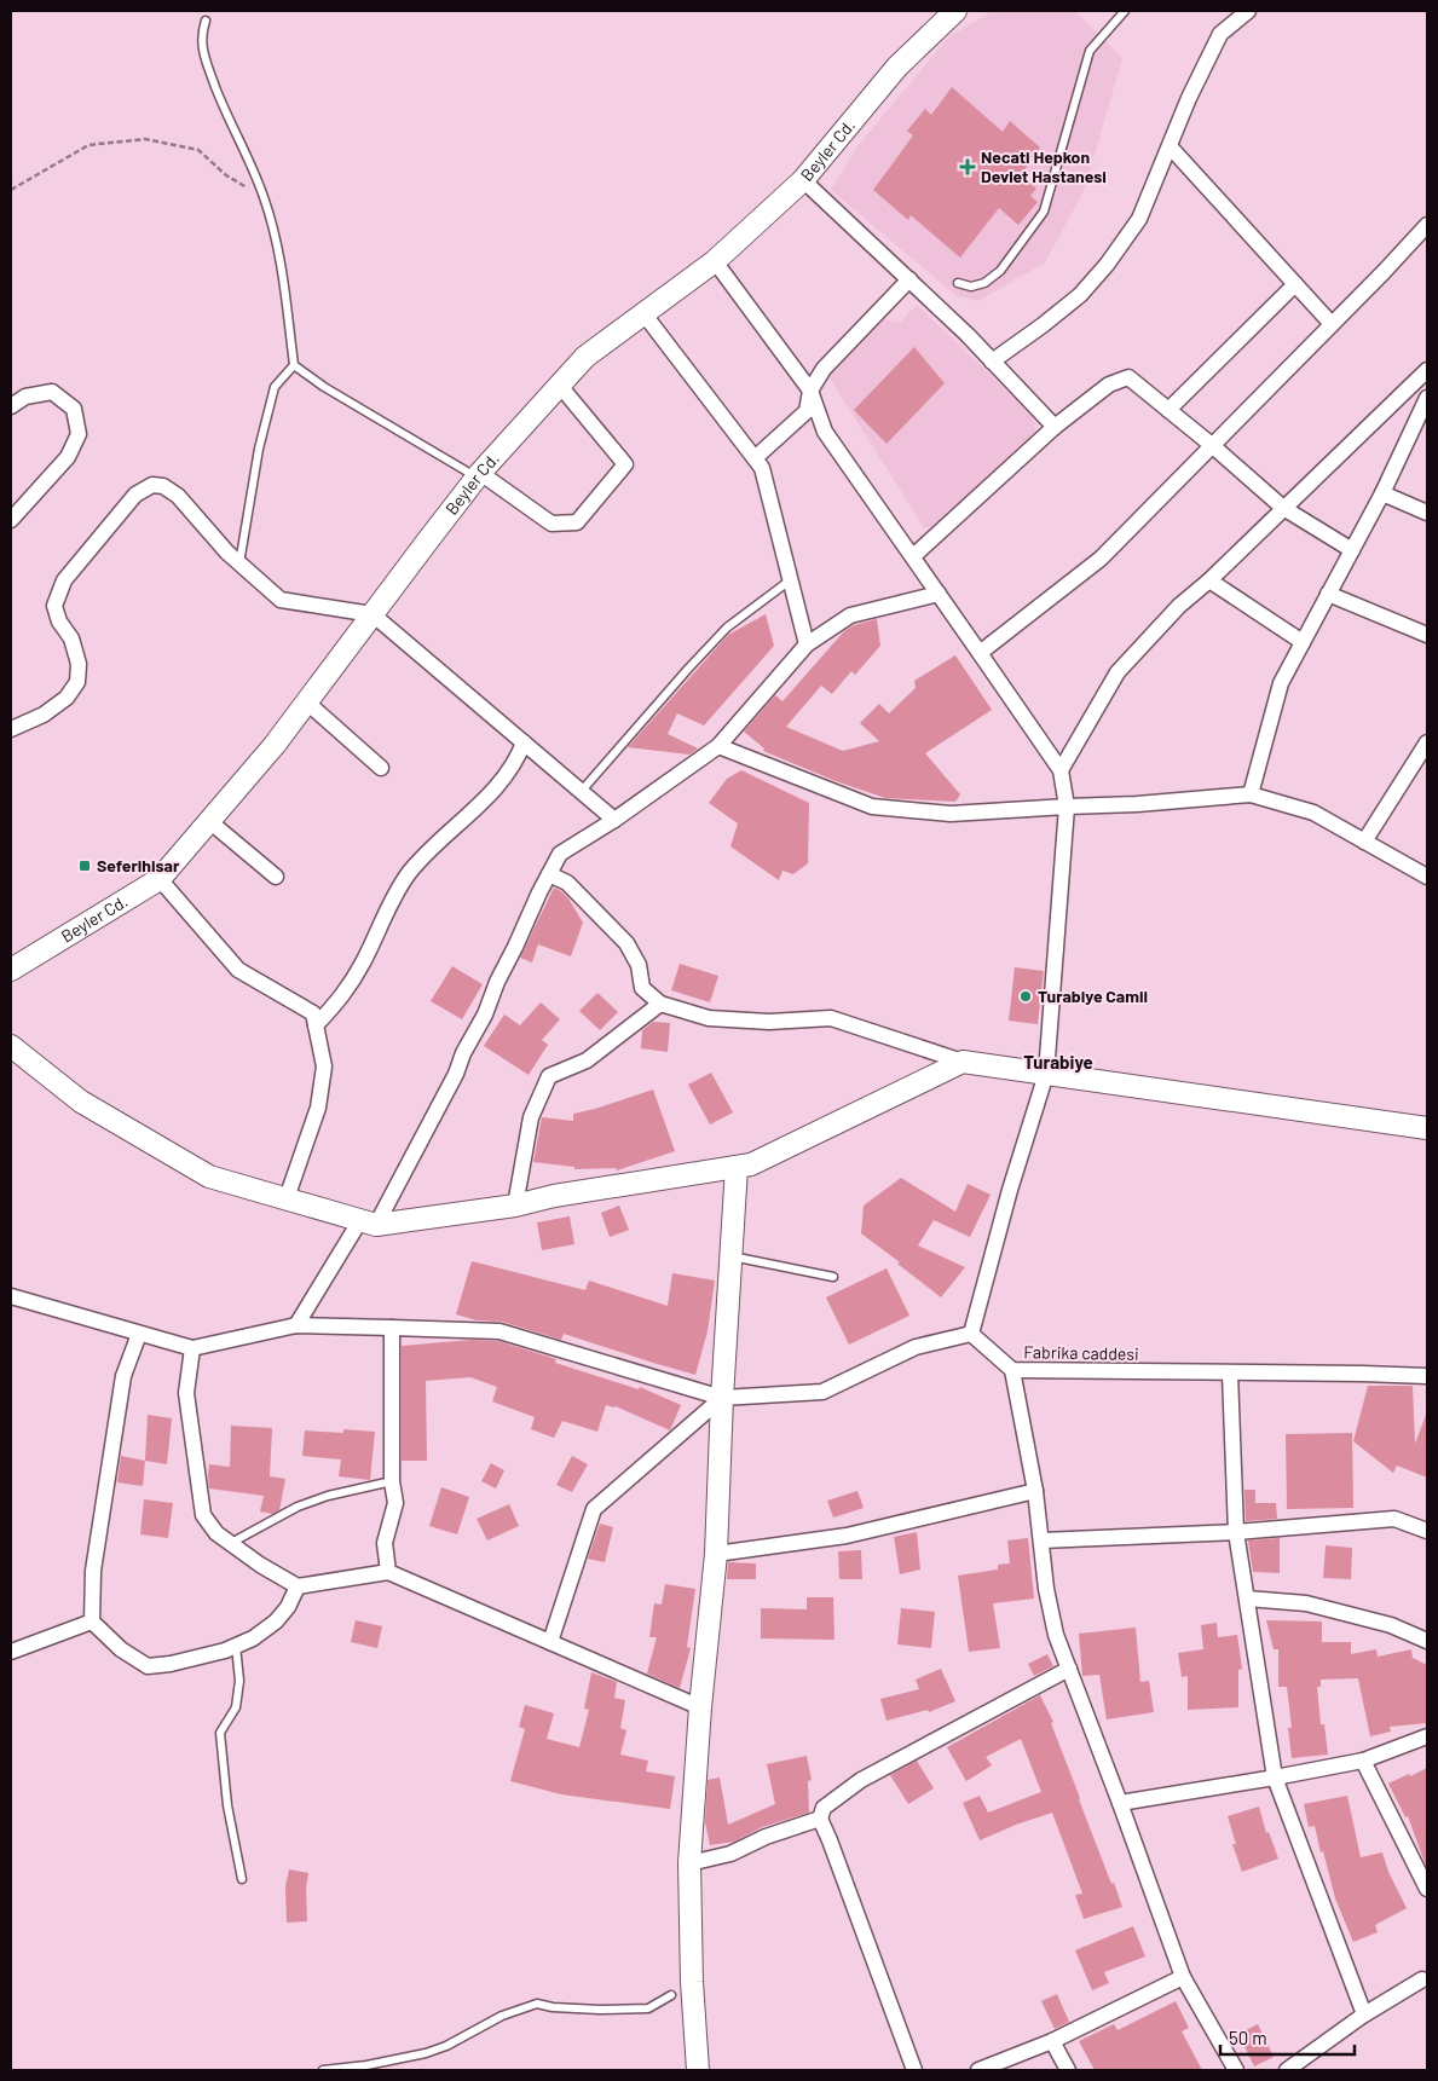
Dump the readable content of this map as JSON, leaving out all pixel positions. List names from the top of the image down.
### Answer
{
  "streets": {
    "street": ["Beyler Cd.", "Fabrika caddesi"]
  },
  "districts": ["Turabiye"],
  "places": {
    "health": ["Necati Hepkon Devlet Hastanesi"],
    "transit": ["Seferihisar"],
    "other": ["Turabiye Camii"]
  },
  "scale_bar": "50 m"
}
